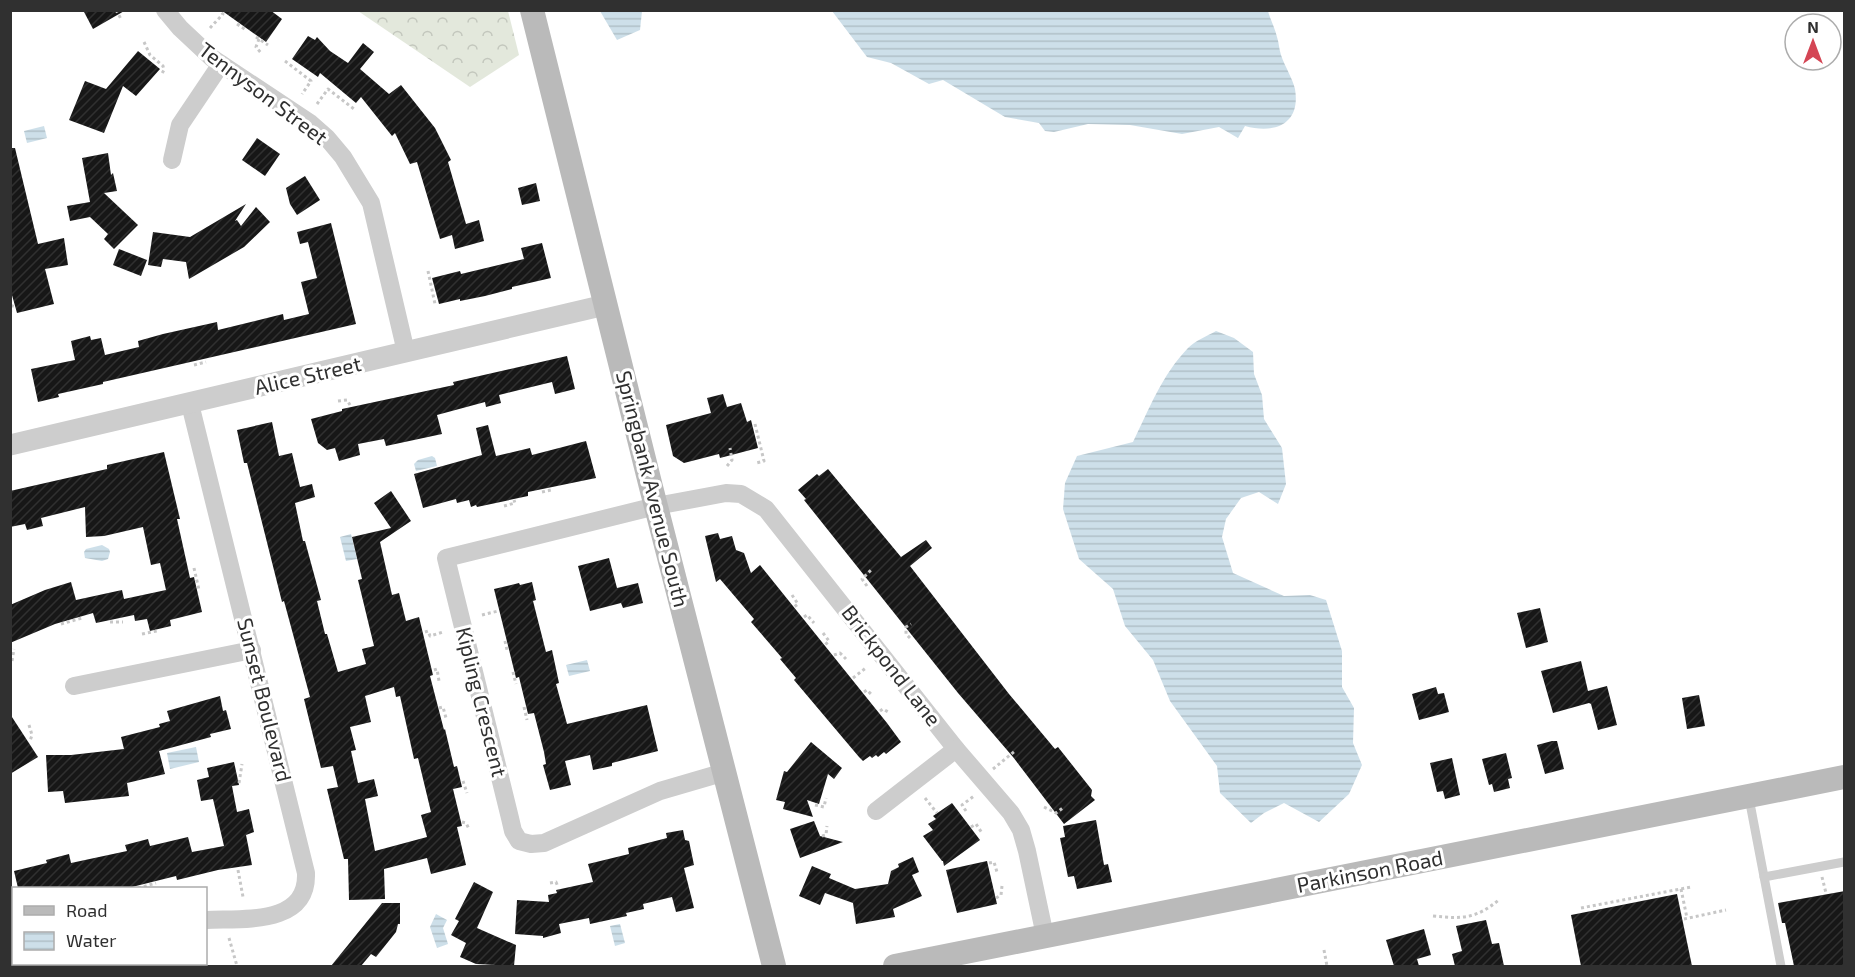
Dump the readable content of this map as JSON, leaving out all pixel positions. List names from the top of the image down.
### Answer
{
  "streets": {
    "main road": ["Springbank Avenue South", "Parkinson Road"],
    "street": [
      "Tennyson Street",
      "Alice Street",
      "Brickpond Lane",
      "Sunset Boulevard",
      "Kipling Crescent"
    ]
  },
  "crossings": [
    ["Tennyson Street", "Alice Street"],
    ["Alice Street", "Springbank Avenue South"],
    ["Alice Street", "Sunset Boulevard"],
    ["Springbank Avenue South", "Brickpond Lane"],
    ["Springbank Avenue South", "Kipling Crescent"],
    ["Brickpond Lane", "Kipling Crescent"],
    ["Brickpond Lane", "Parkinson Road"]
  ],
  "legend": ["Road", "Water"],
  "north": "top"
}
